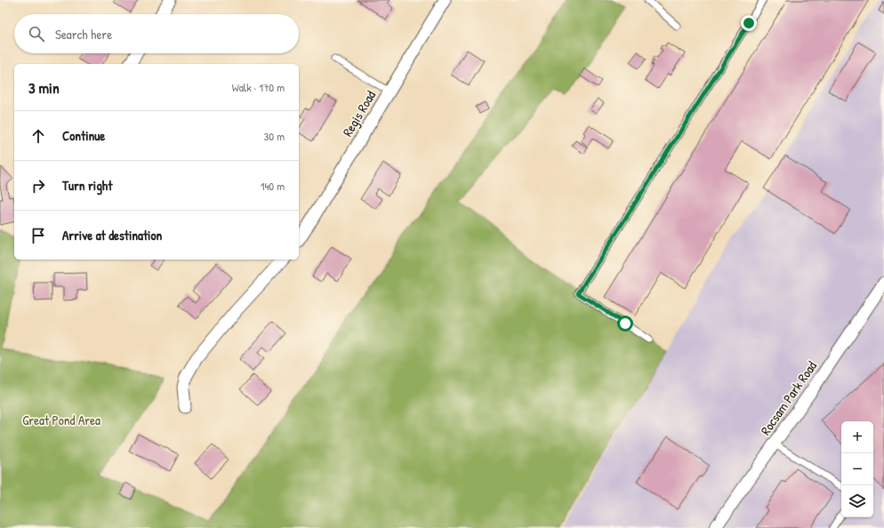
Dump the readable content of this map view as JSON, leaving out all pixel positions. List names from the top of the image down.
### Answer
{
  "streets": {
    "street": ["Regis Road", "Rocsam Park Road"]
  },
  "parks": ["Great Pond Area"],
  "page": {
    "search": "Search here",
    "heading": ["3 min", "Walk · 170 m"],
    "list": [
      ["Continue", "30 m"],
      ["Turn right", "140 m"],
      "Arrive at destination"
    ],
    "map_buttons": ["+", "−"]
  }
}
